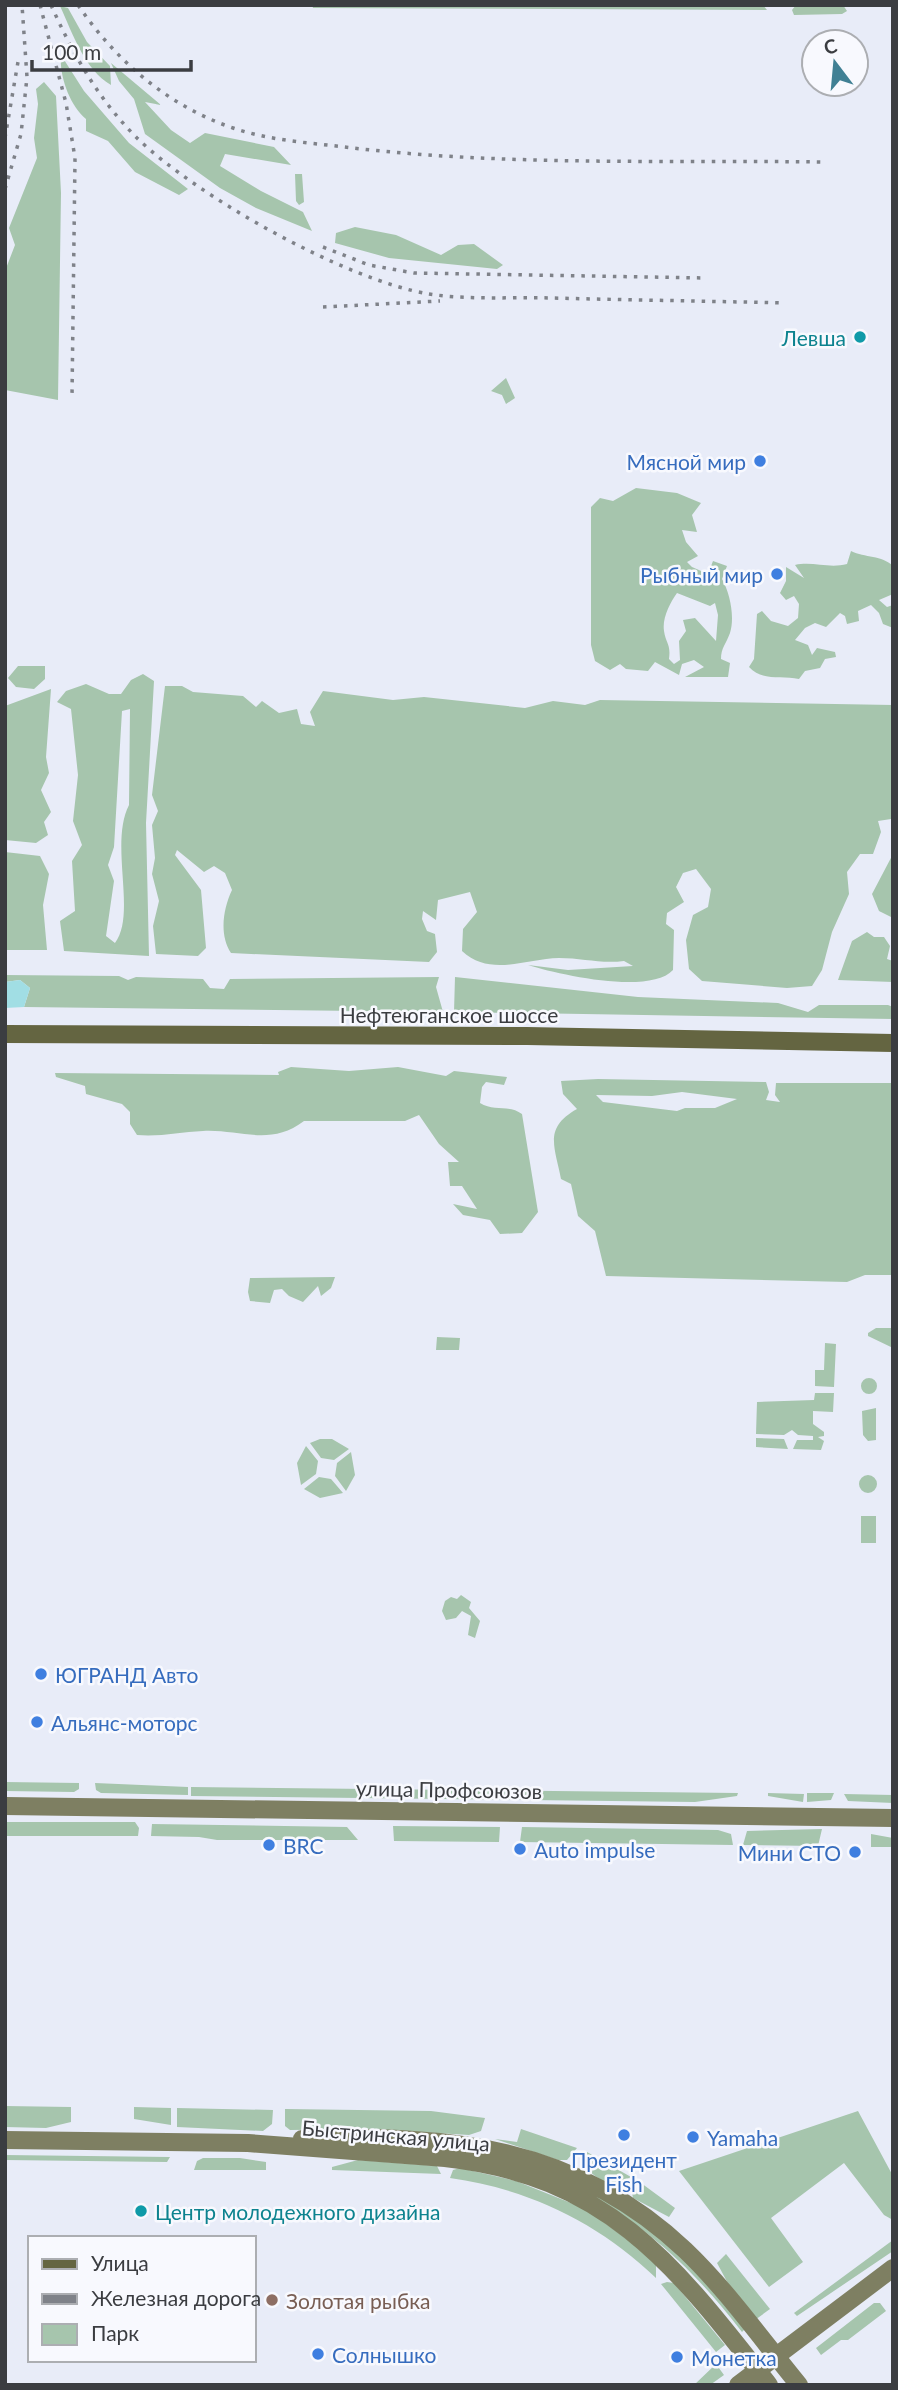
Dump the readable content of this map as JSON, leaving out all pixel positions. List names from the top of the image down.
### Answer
{
  "streets": {
    "main road": ["Нефтеюганское шоссе", "улица Профсоюзов", "Быстринская улица"]
  },
  "places": [
    "Левша",
    "Мясной мир",
    "Рыбный мир",
    "ЮГРАНД Авто",
    "Альянс-моторс",
    "BRC",
    "Auto impulse",
    "Мини СТО",
    "Президент Fish",
    "Yamaha",
    "Центр молодежного дизайна",
    "Золотая рыбка",
    "Солнышко",
    "Монетка"
  ],
  "legend": ["Улица", "Железная дорога", "Парк"],
  "scale_bar": "100 m",
  "north": "top"
}
